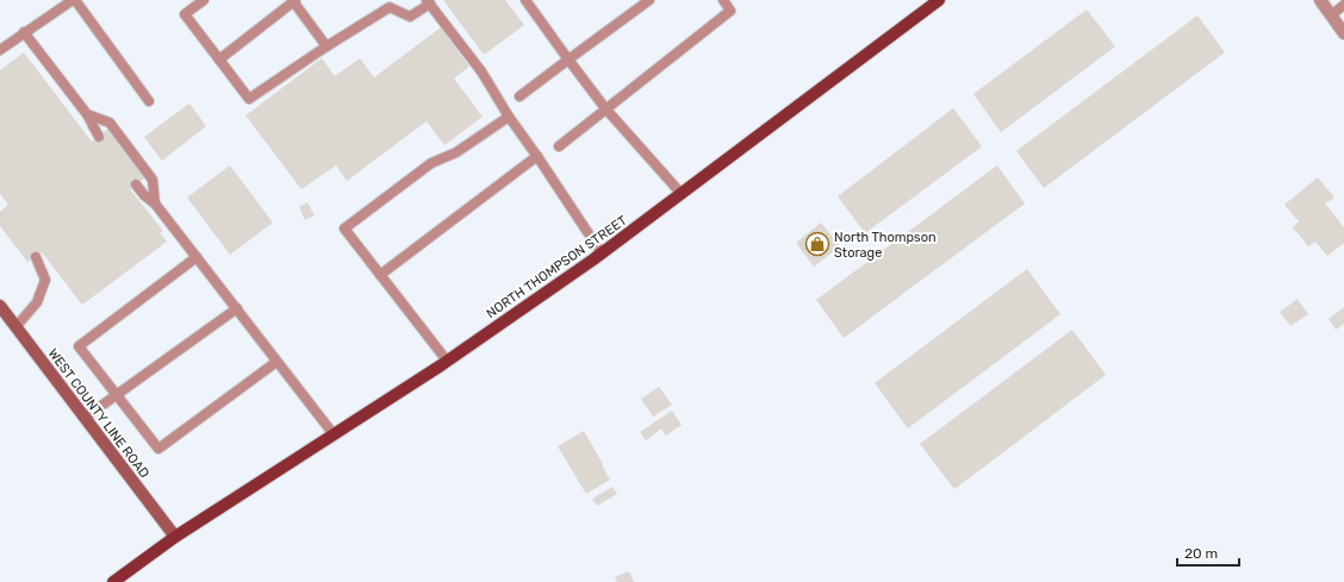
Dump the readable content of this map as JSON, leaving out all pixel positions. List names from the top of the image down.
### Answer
{
  "streets": {
    "main road": ["NORTH THOMPSON STREET"],
    "street": ["WEST COUNTY LINE ROAD"]
  },
  "crossings": [
    ["NORTH THOMPSON STREET", "WEST COUNTY LINE ROAD"]
  ],
  "places": {
    "shop": ["North Thompson Storage"]
  },
  "scale_bar": "20 m"
}
